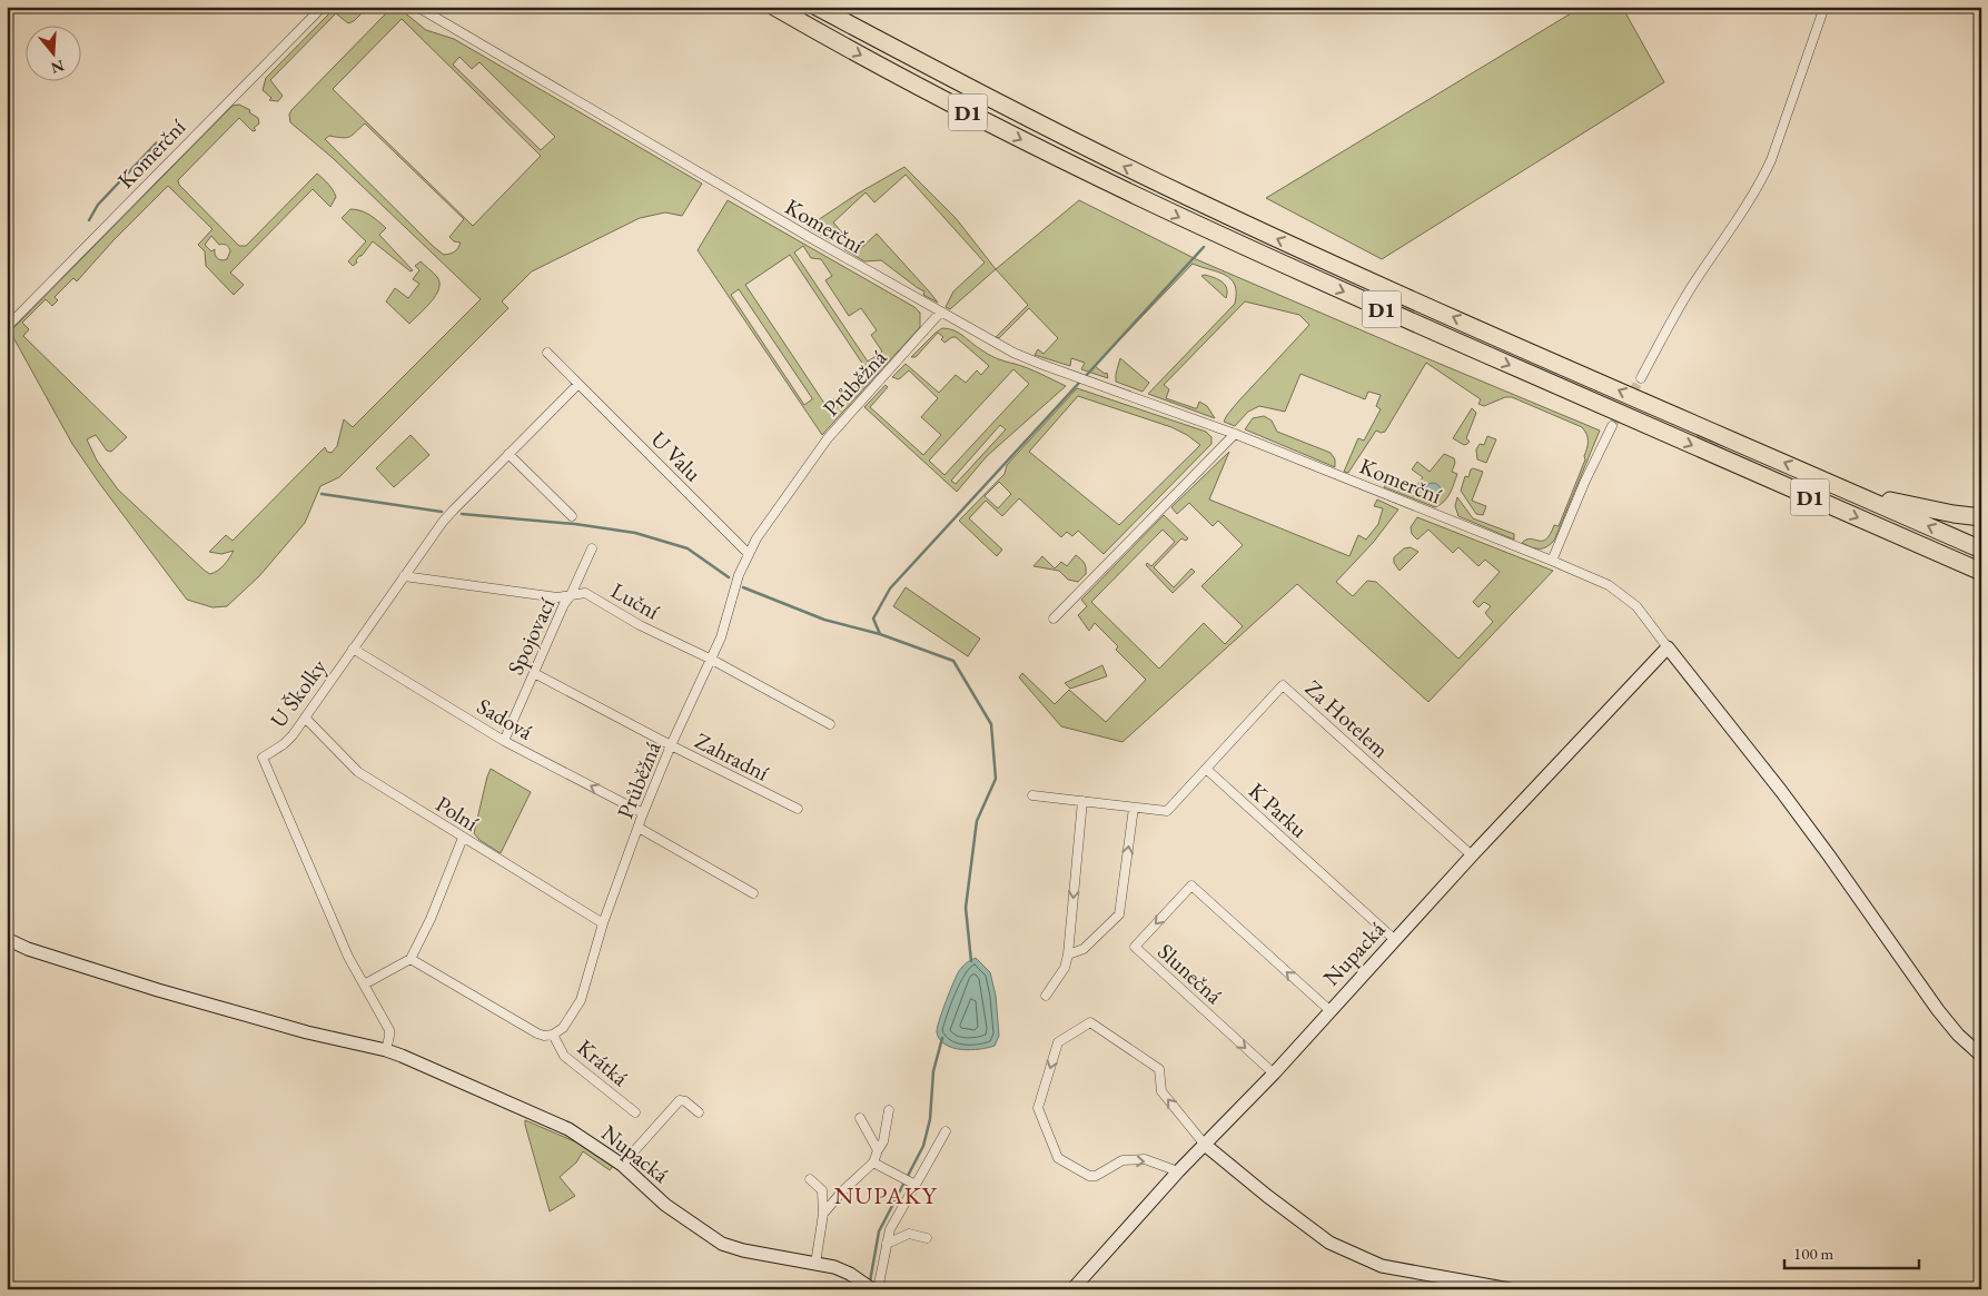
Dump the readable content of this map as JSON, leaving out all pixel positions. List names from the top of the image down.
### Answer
{
  "streets": {
    "highway": ["D1"],
    "street": [
      "Komerční",
      "Průběžná",
      "U Valu",
      "Luční",
      "Spojovací",
      "U Školky",
      "Sadová",
      "Za Hotelem",
      "Zahradní",
      "K Parku",
      "Polní",
      "Nupacká",
      "Slunečná",
      "Krátká"
    ]
  },
  "crossings": [
    ["Komerční", "Průběžná"],
    ["Komerční", "Nupacká"],
    ["Průběžná", "U Valu"],
    ["Průběžná", "Luční"],
    ["Průběžná", "Sadová"],
    ["Průběžná", "Zahradní"],
    ["Průběžná", "Polní"],
    ["Průběžná", "Krátká"],
    ["Luční", "Spojovací"],
    ["Luční", "U Školky"],
    ["Spojovací", "Sadová"],
    ["Spojovací", "Zahradní"],
    ["U Školky", "Sadová"],
    ["U Školky", "Polní"],
    ["Za Hotelem", "K Parku"],
    ["Za Hotelem", "Nupacká"],
    ["K Parku", "Nupacká"],
    ["Nupacká", "Slunečná"]
  ],
  "one_way": ["Sadová"],
  "districts": ["NUPAKY"],
  "scale_bar": "100 m",
  "north": "bottom"
}
